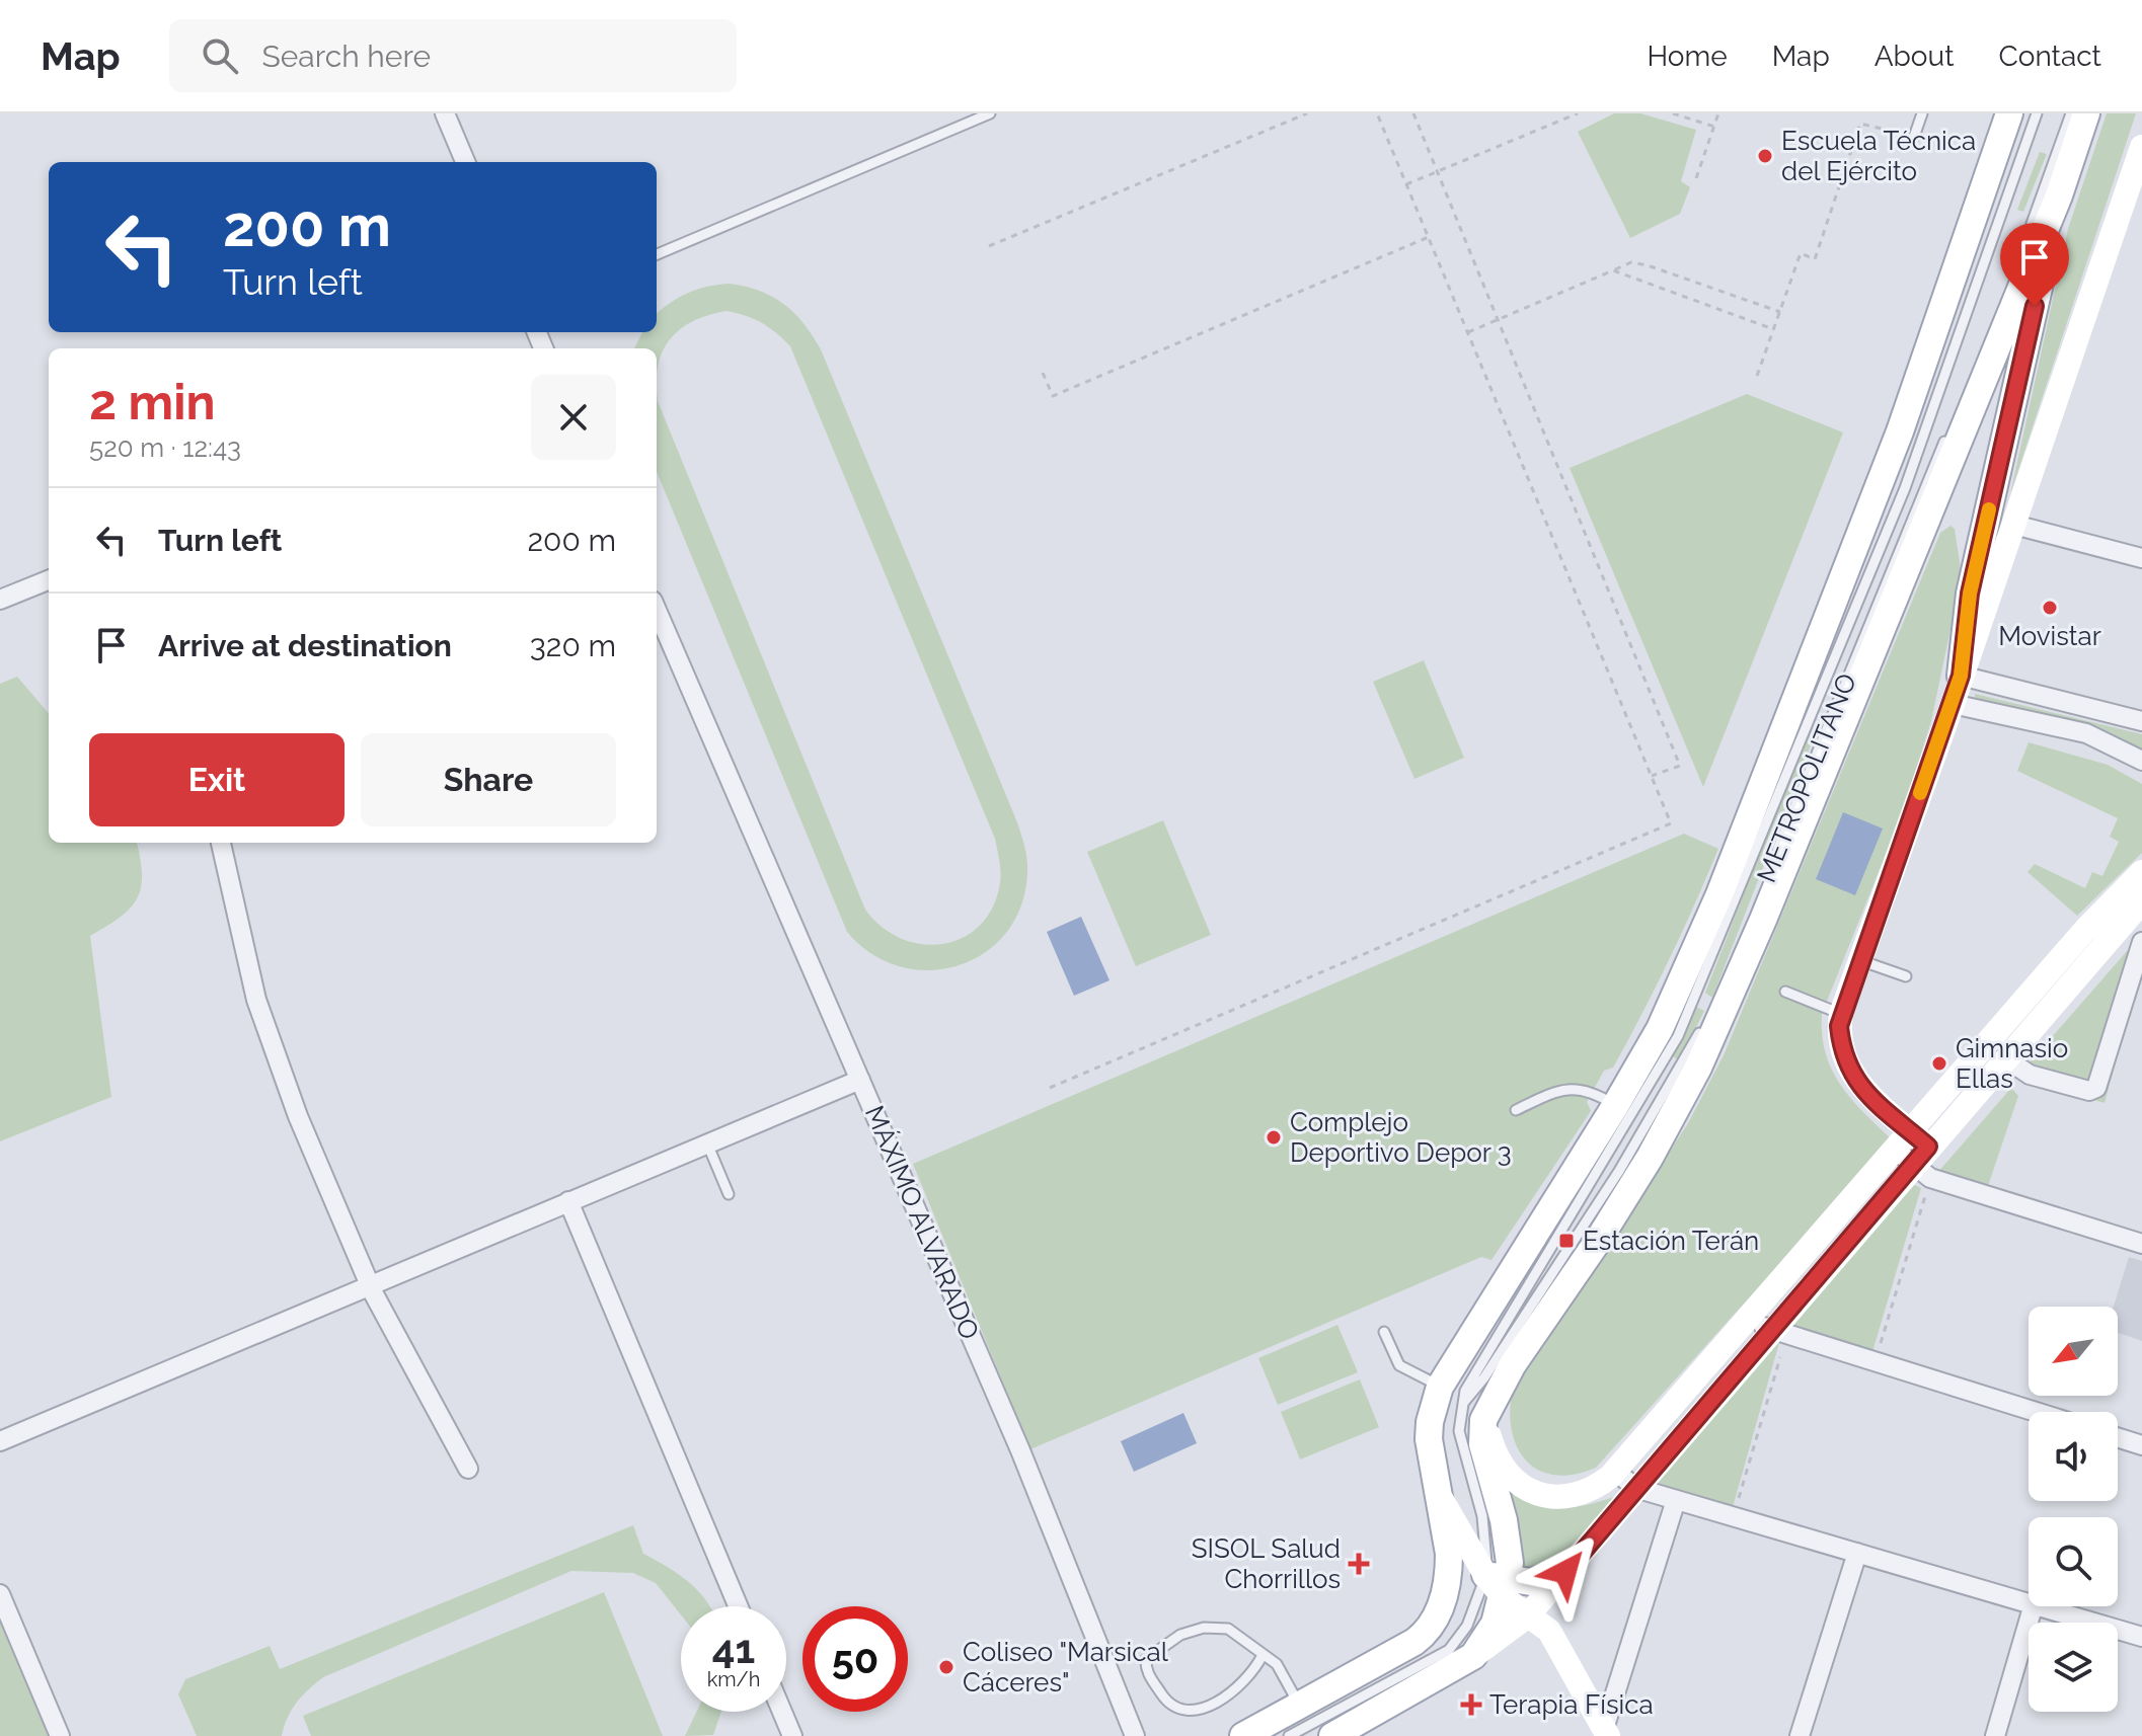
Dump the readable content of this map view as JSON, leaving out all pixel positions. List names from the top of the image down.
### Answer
{
  "streets": {
    "street": ["MÁXIMO ALVARADO"],
    "lane": ["METROPOLITANO"]
  },
  "places": {
    "other": [
      "Escuela Técnica del Ejército",
      "Movistar",
      "Gimnasio Ellas",
      "Complejo Deportivo Depor 3",
      "Coliseo \"Marsical Cáceres\""
    ],
    "transit": ["Estación Terán"],
    "health": ["SISOL Salud Chorrillos", "Terapia Física"]
  },
  "north": "bottom left",
  "page": {
    "header": "Map",
    "search": "Search here",
    "nav": [
      "Home",
      "Map",
      "About",
      "Contact"
    ],
    "turn": ["200 m", "Turn left"],
    "heading": ["2 min", "520 m · 12:43"],
    "list": [
      {
        "name": "Turn left",
        "value": "200 m"
      },
      {
        "name": "Arrive at destination",
        "value": "320 m"
      }
    ],
    "buttons": ["Exit", "Share"],
    "speed": "41 km/h",
    "limit": "50"
  }
}
